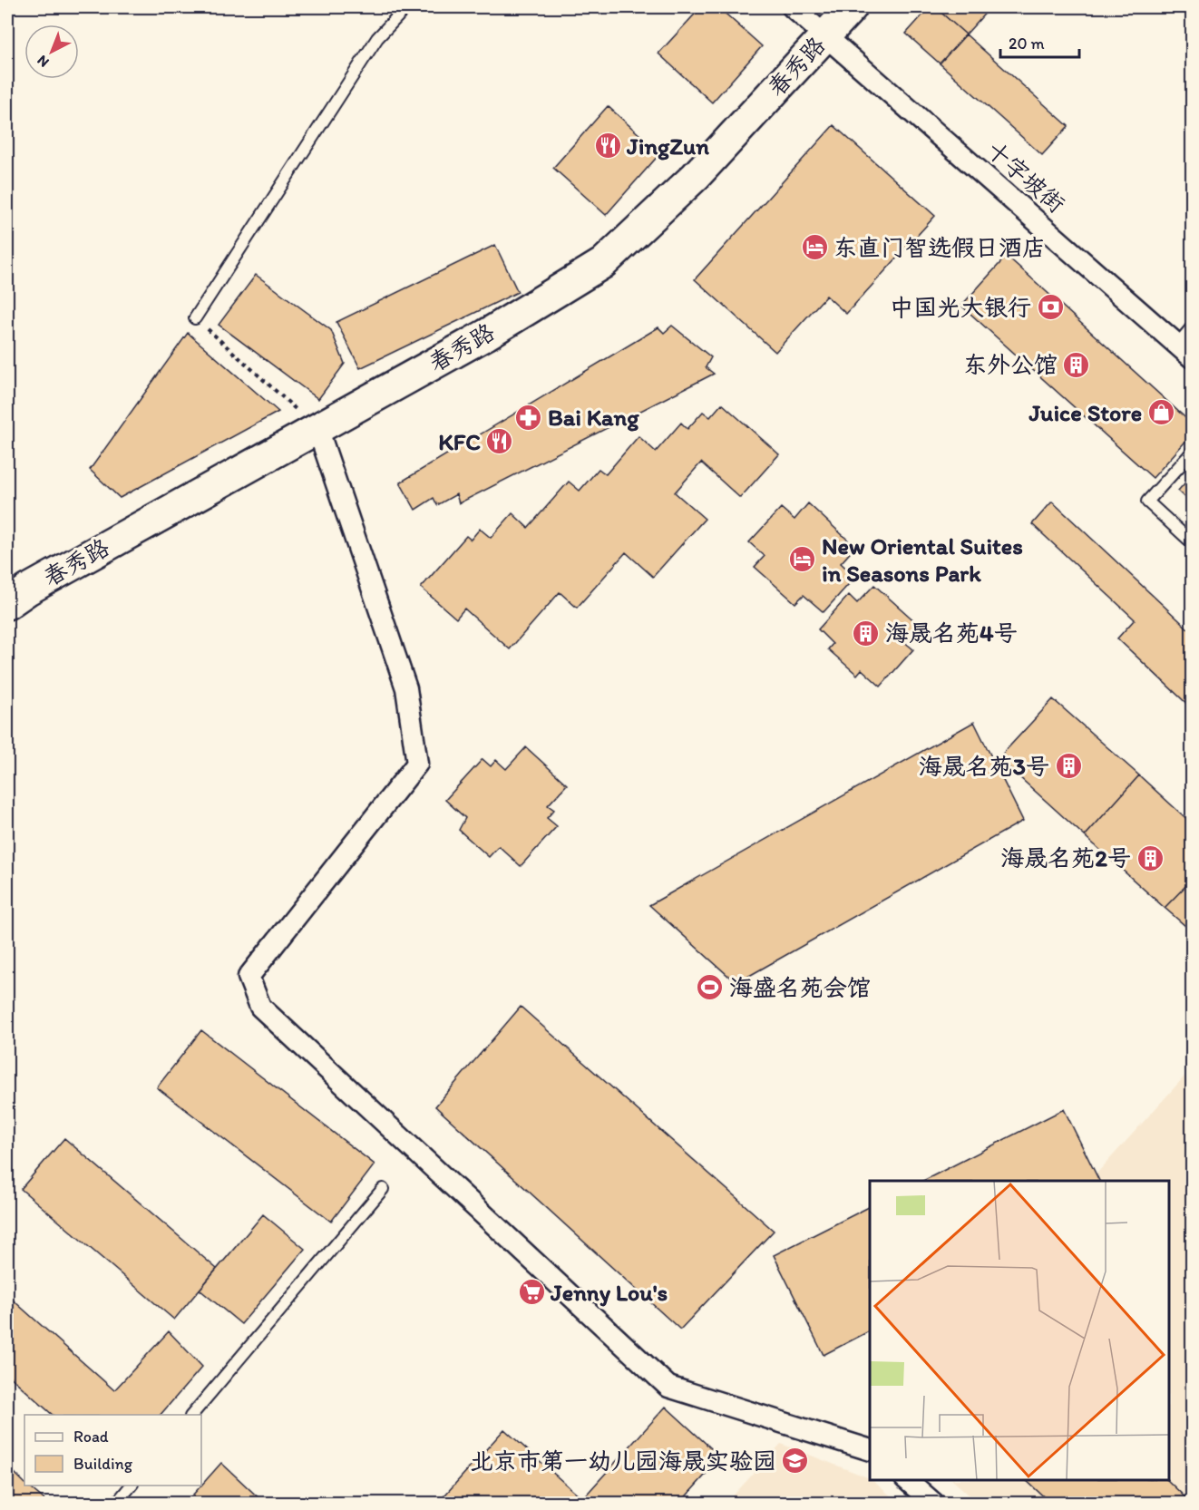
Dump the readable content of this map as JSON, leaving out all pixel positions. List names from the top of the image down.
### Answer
{
  "streets": {
    "street": ["春秀路", "十字坡街"]
  },
  "crossings": [
    ["春秀路", "十字坡街"]
  ],
  "places": {
    "restaurant": ["JingZun", "KFC"],
    "hotel": ["东直门智选假日酒店", "New Oriental Suites in Seasons Park"],
    "bank": ["中国光大银行"],
    "building": [
      "东外公馆",
      "海晟名苑4号",
      "海晟名苑3号",
      "海晟名苑2号"
    ],
    "shop": ["Juice Store"],
    "pharmacy": ["Bai Kang"],
    "sports": ["海盛名苑会馆"],
    "supermarket": ["Jenny Lou's"],
    "school or university": ["北京市第一幼儿园海晟实验园"]
  },
  "legend": ["Road", "Building"],
  "scale_bar": "20 m",
  "north": "bottom left"
}
